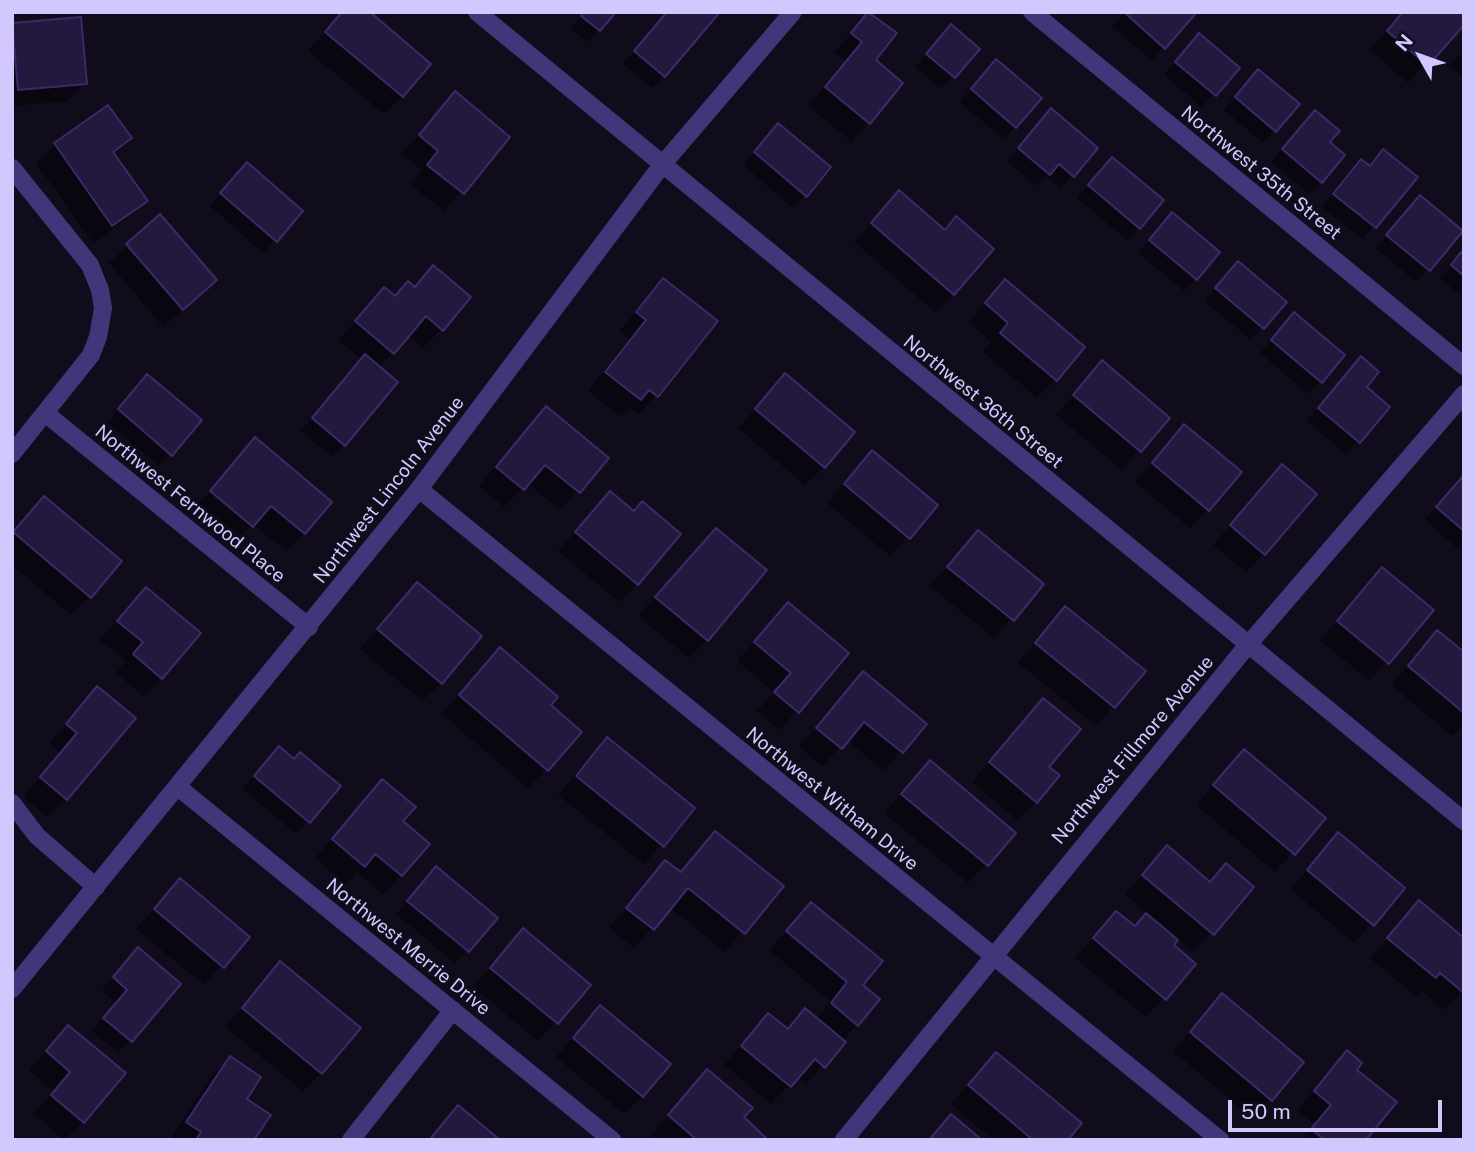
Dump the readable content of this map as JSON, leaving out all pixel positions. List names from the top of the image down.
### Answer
{
  "streets": {
    "street": [
      "Northwest 35th Street",
      "Northwest 36th Street",
      "Northwest Lincoln Avenue",
      "Northwest Fernwood Place",
      "Northwest Fillmore Avenue",
      "Northwest Witham Drive",
      "Northwest Merrie Drive"
    ]
  },
  "crossings": [
    ["Northwest 36th Street", "Northwest Lincoln Avenue"],
    ["Northwest 36th Street", "Northwest Fillmore Avenue"],
    ["Northwest Lincoln Avenue", "Northwest Fernwood Place"],
    ["Northwest Lincoln Avenue", "Northwest Witham Drive"],
    ["Northwest Lincoln Avenue", "Northwest Merrie Drive"],
    ["Northwest Fillmore Avenue", "Northwest Witham Drive"]
  ],
  "scale_bar": "50 m",
  "north": "top left"
}
